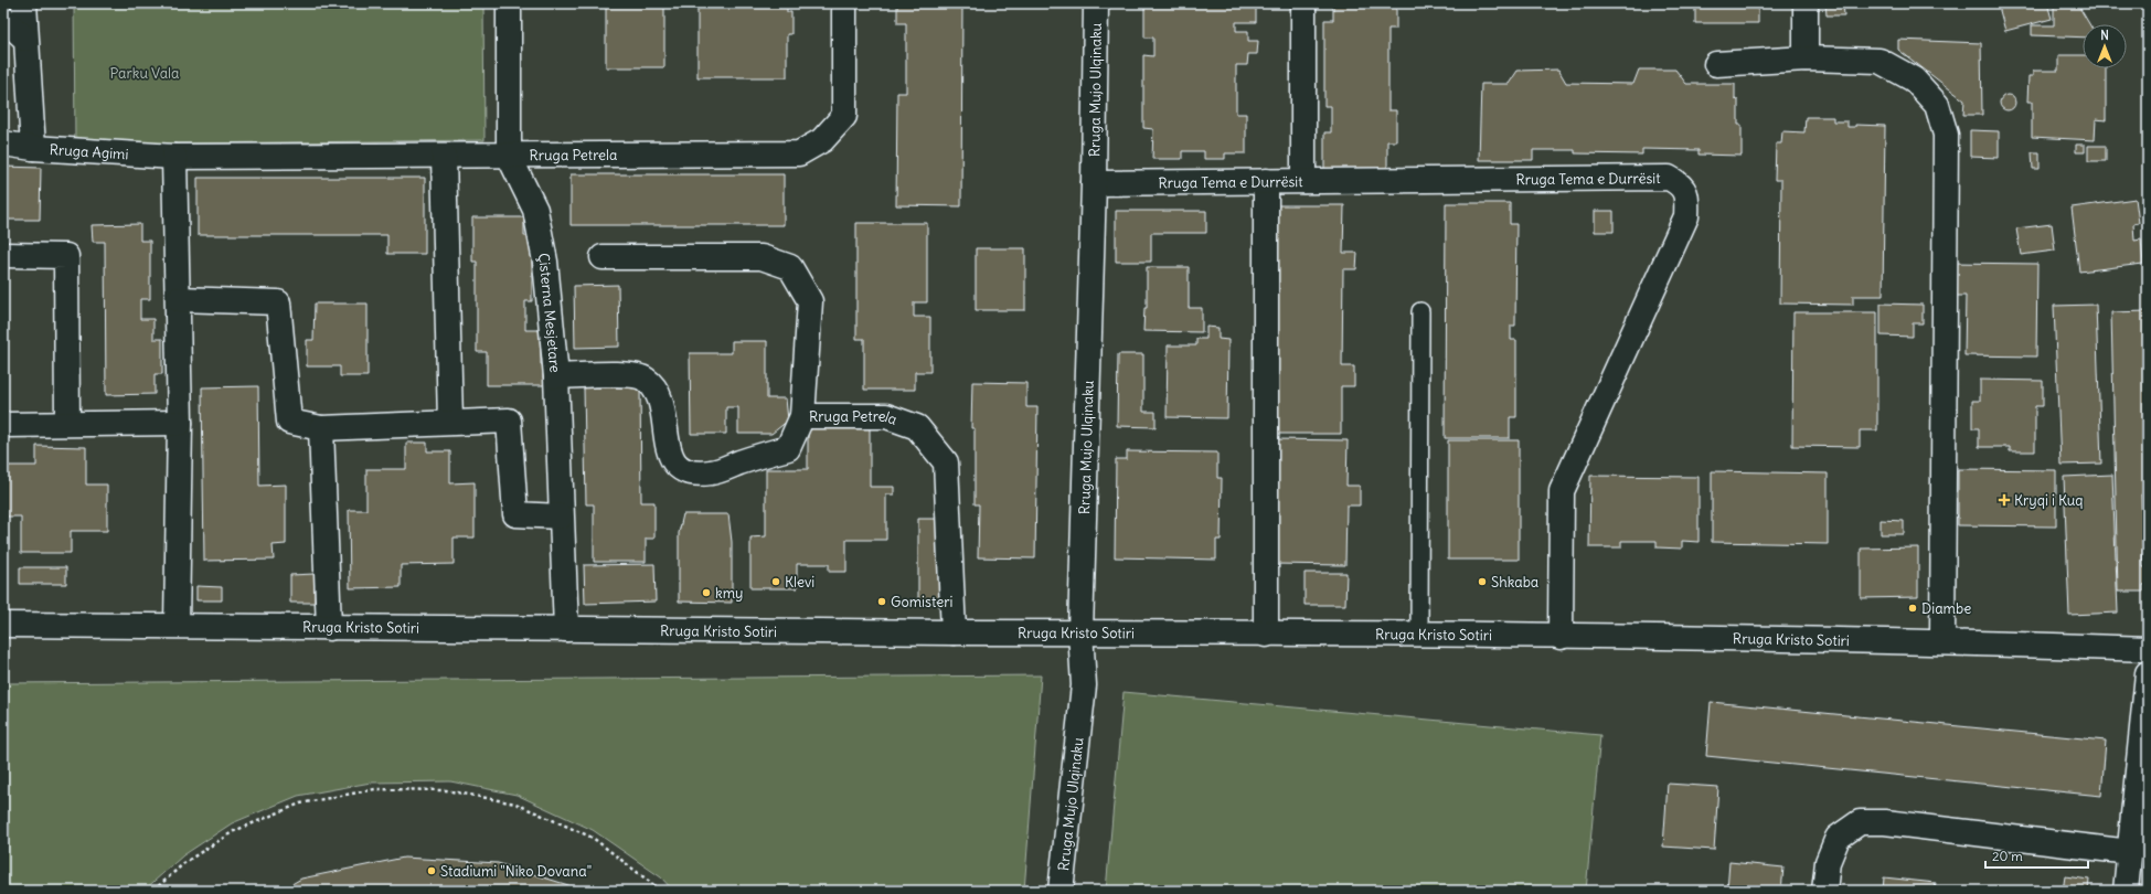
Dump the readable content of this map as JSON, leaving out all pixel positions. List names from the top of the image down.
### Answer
{
  "streets": {
    "street": [
      "Rruga Mujo Ulqinaku",
      "Rruga Agimi",
      "Rruga Petrela",
      "Rruga Tema e Durrësit",
      "Çisterna Mesjetare",
      "Rruga Kristo Sotiri"
    ]
  },
  "crossings": [
    ["Rruga Mujo Ulqinaku", "Rruga Tema e Durrësit"],
    ["Rruga Mujo Ulqinaku", "Rruga Kristo Sotiri"],
    ["Rruga Agimi", "Rruga Petrela"],
    ["Rruga Petrela", "Çisterna Mesjetare"],
    ["Rruga Petrela", "Rruga Kristo Sotiri"],
    ["Rruga Tema e Durrësit", "Rruga Kristo Sotiri"],
    ["Çisterna Mesjetare", "Rruga Kristo Sotiri"]
  ],
  "parks": ["Parku Vala"],
  "places": {
    "health": ["Kryqi i Kuq"],
    "other": [
      "Klevi",
      "Shkaba",
      "kmy",
      "Gomisteri",
      "Diambe",
      "Stadiumi \"Niko Dovana\""
    ]
  },
  "scale_bar": "20 m",
  "north": "top"
}
